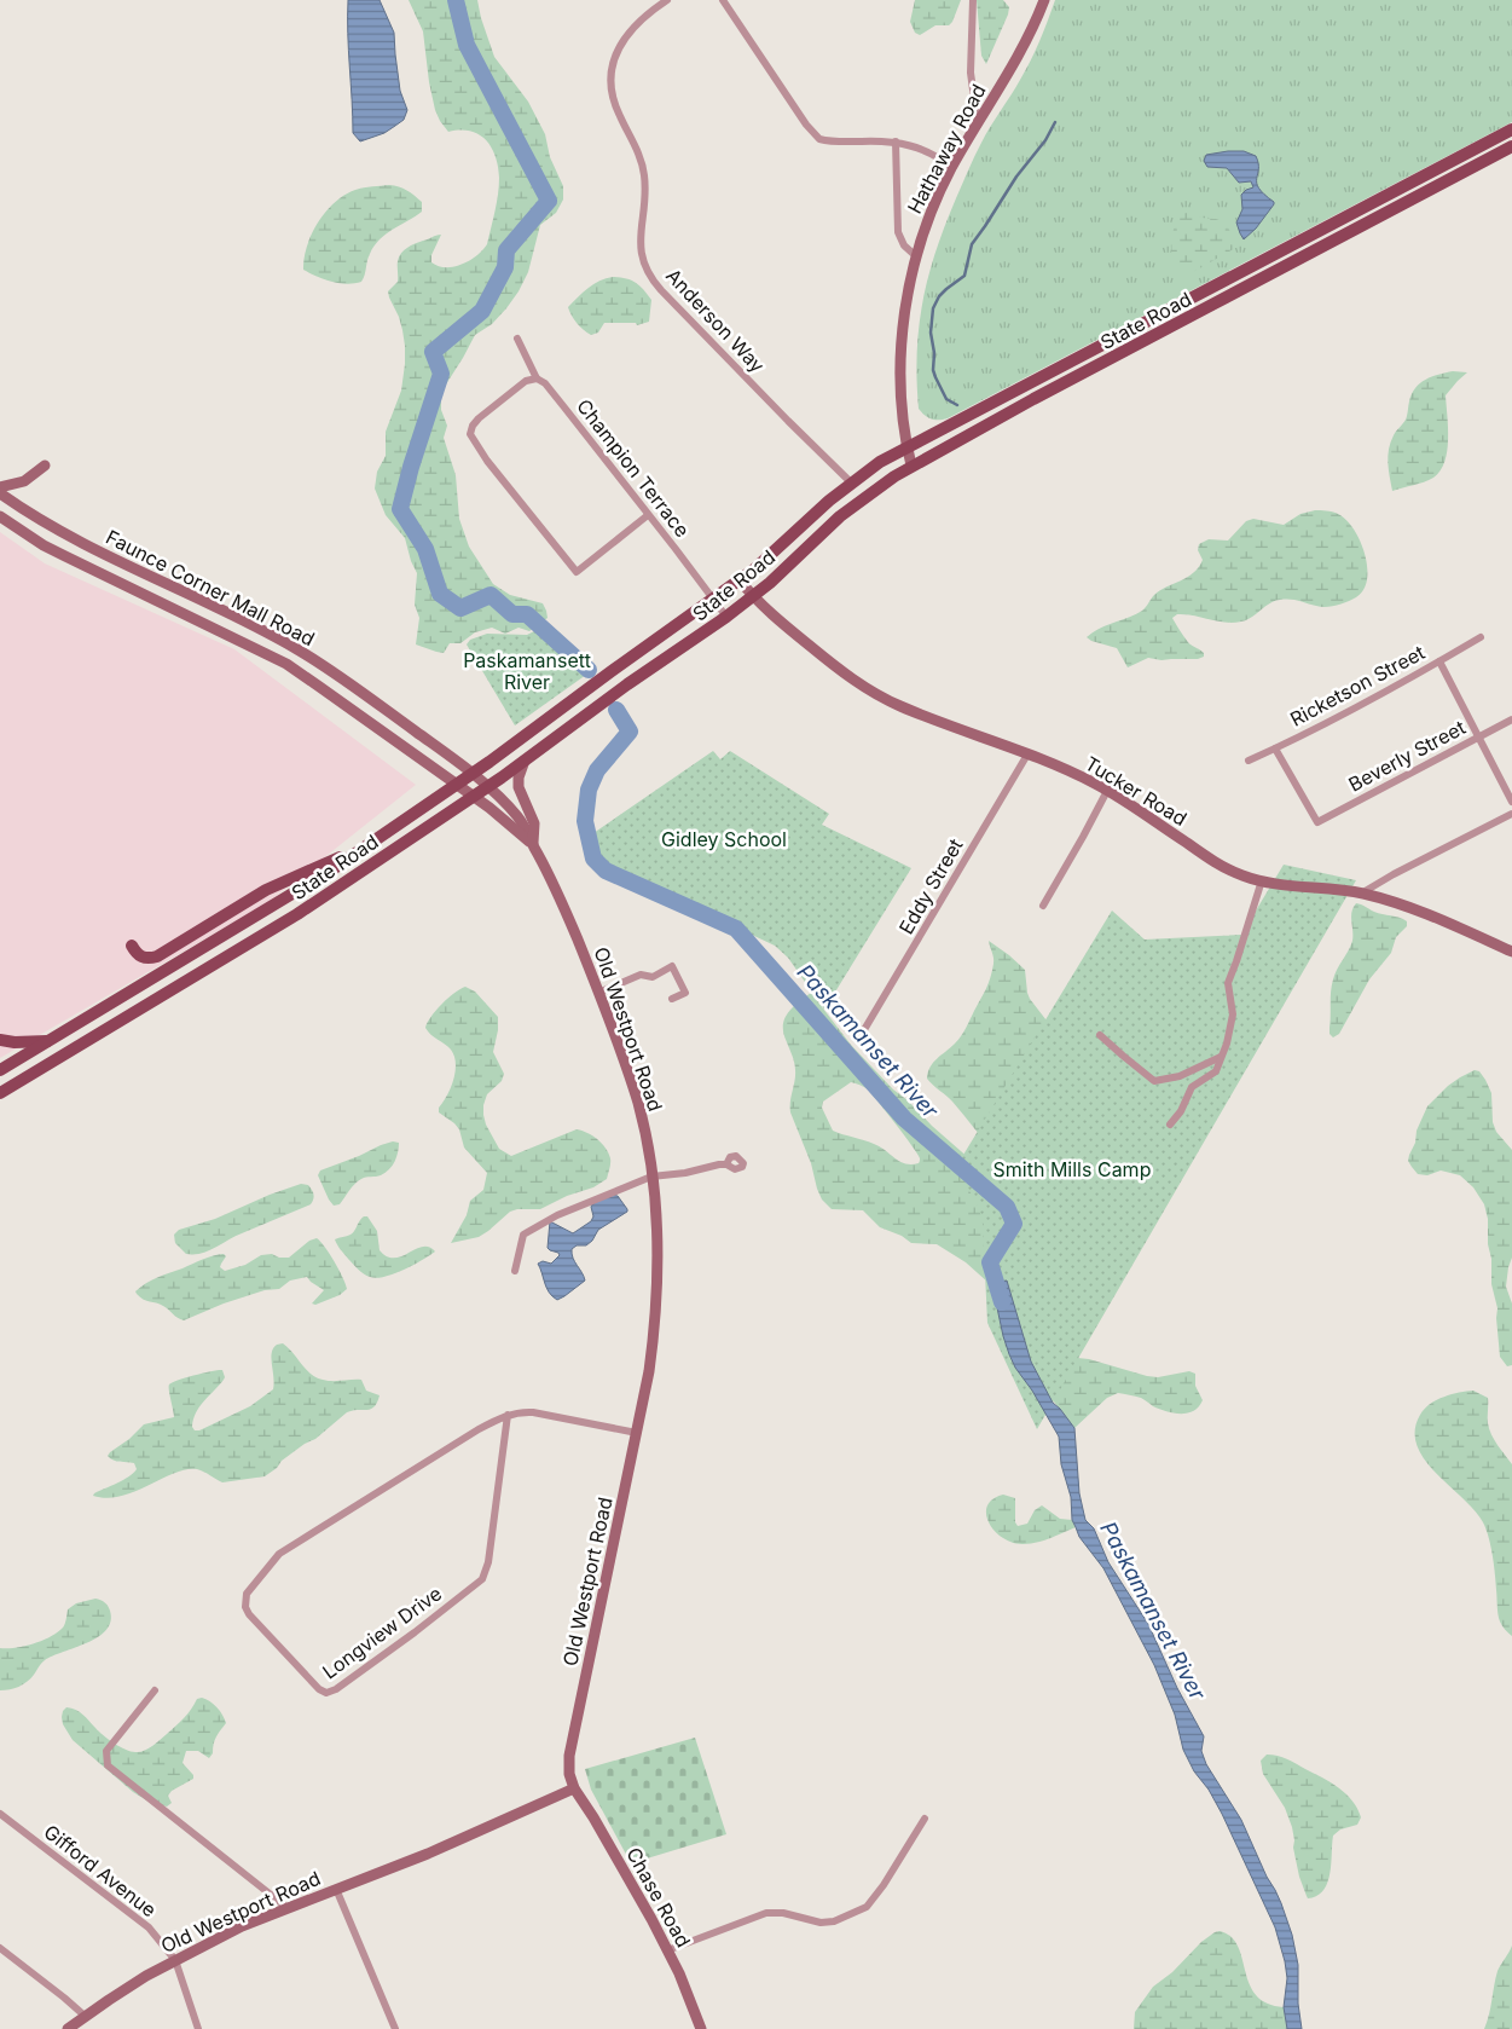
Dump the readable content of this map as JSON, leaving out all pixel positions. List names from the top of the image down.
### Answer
{
  "streets": {
    "main road": [
      "Hathaway Road",
      "State Road",
      "Faunce Corner Mall Road",
      "Tucker Road",
      "Old Westport Road",
      "Chase Road"
    ],
    "street": [
      "Anderson Way",
      "Champion Terrace",
      "Ricketson Street",
      "Beverly Street",
      "Eddy Street",
      "Longview Drive",
      "Gifford Avenue"
    ]
  },
  "crossings": [
    ["Hathaway Road", "State Road"],
    ["Anderson Way", "State Road"],
    ["State Road", "Champion Terrace"],
    ["State Road", "Faunce Corner Mall Road"],
    ["State Road", "Tucker Road"],
    ["State Road", "Old Westport Road"],
    ["Faunce Corner Mall Road", "Old Westport Road"],
    ["Ricketson Street", "Beverly Street"],
    ["Tucker Road", "Eddy Street"],
    ["Old Westport Road", "Longview Drive"],
    ["Old Westport Road", "Gifford Avenue"],
    ["Old Westport Road", "Chase Road"]
  ],
  "water": ["Paskamanset River"],
  "parks": ["Paskamansett River", "Gidley School", "Smith Mills Camp"]
}
